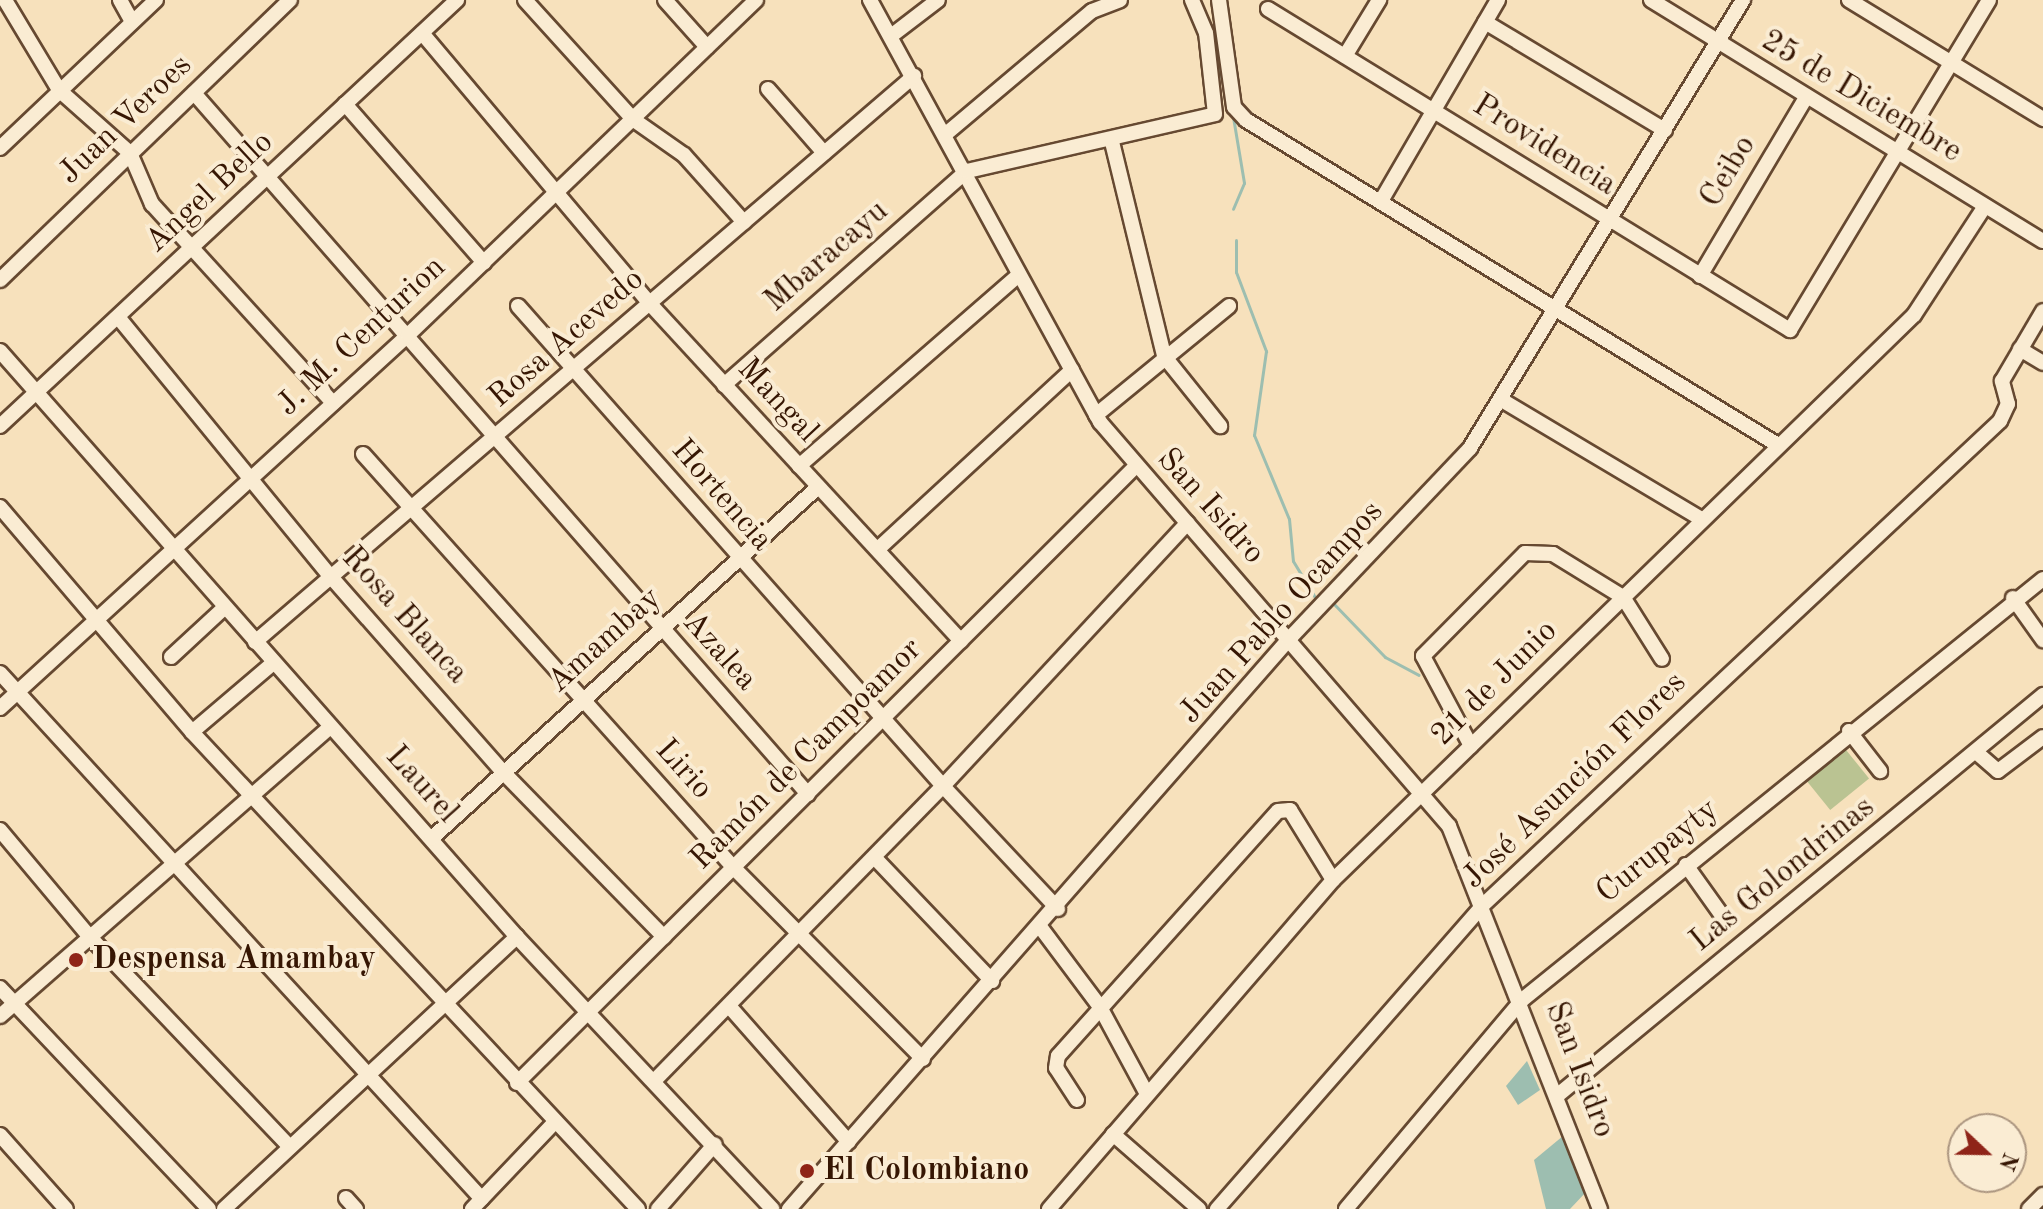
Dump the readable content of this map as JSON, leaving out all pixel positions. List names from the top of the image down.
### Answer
{
  "streets": {
    "street": [
      "25 de Diciembre",
      "Juan Veroes",
      "Providencia",
      "Ceibo",
      "Angel Bello",
      "Mbaracayu",
      "J. M. Centurion",
      "Rosa Acevedo",
      "Mangal",
      "Hortencia",
      "San Isidro",
      "Juan Pablo Ocampos",
      "Rosa Blanca",
      "Amambay",
      "Azalea",
      "21 de Junio",
      "Ramón de Campoamor",
      "Lirio",
      "José Asunción Flores",
      "Laurel",
      "Curupayty",
      "Las Golondrinas"
    ]
  },
  "crossings": [
    ["25 de Diciembre", "Providencia"],
    ["25 de Diciembre", "Ceibo"],
    ["25 de Diciembre", "Juan Pablo Ocampos"],
    ["25 de Diciembre", "21 de Junio"],
    ["Juan Veroes", "Azalea"],
    ["Providencia", "Ceibo"],
    ["Providencia", "Juan Pablo Ocampos"],
    ["Angel Bello", "Mangal"],
    ["Angel Bello", "Rosa Blanca"],
    ["Angel Bello", "Azalea"],
    ["Angel Bello", "Laurel"],
    ["Mbaracayu", "Mangal"],
    ["Mbaracayu", "San Isidro"],
    ["J. M. Centurion", "Mangal"],
    ["J. M. Centurion", "Rosa Blanca"],
    ["J. M. Centurion", "Azalea"],
    ["J. M. Centurion", "Laurel"],
    ["Rosa Acevedo", "Mangal"],
    ["Rosa Acevedo", "Hortencia"],
    ["Rosa Acevedo", "San Isidro"],
    ["Rosa Acevedo", "Rosa Blanca"],
    ["Rosa Acevedo", "Azalea"],
    ["Rosa Acevedo", "Lirio"],
    ["Rosa Acevedo", "Laurel"],
    ["Mangal", "Amambay"],
    ["Mangal", "Ramón de Campoamor"],
    ["Hortencia", "Juan Pablo Ocampos"],
    ["Hortencia", "Amambay"],
    ["Hortencia", "Ramón de Campoamor"],
    ["San Isidro", "Juan Pablo Ocampos"],
    ["San Isidro", "21 de Junio"],
    ["San Isidro", "Ramón de Campoamor"],
    ["San Isidro", "José Asunción Flores"],
    ["San Isidro", "Curupayty"],
    ["San Isidro", "Las Golondrinas"],
    ["Juan Pablo Ocampos", "Lirio"],
    ["Rosa Blanca", "Amambay"],
    ["Rosa Blanca", "Ramón de Campoamor"],
    ["Amambay", "Azalea"],
    ["Amambay", "Lirio"],
    ["Amambay", "Laurel"],
    ["Azalea", "Ramón de Campoamor"],
    ["Ramón de Campoamor", "Lirio"],
    ["Ramón de Campoamor", "Laurel"]
  ],
  "places": ["Despensa Amambay", "El Colombiano"],
  "north": "right"
}
